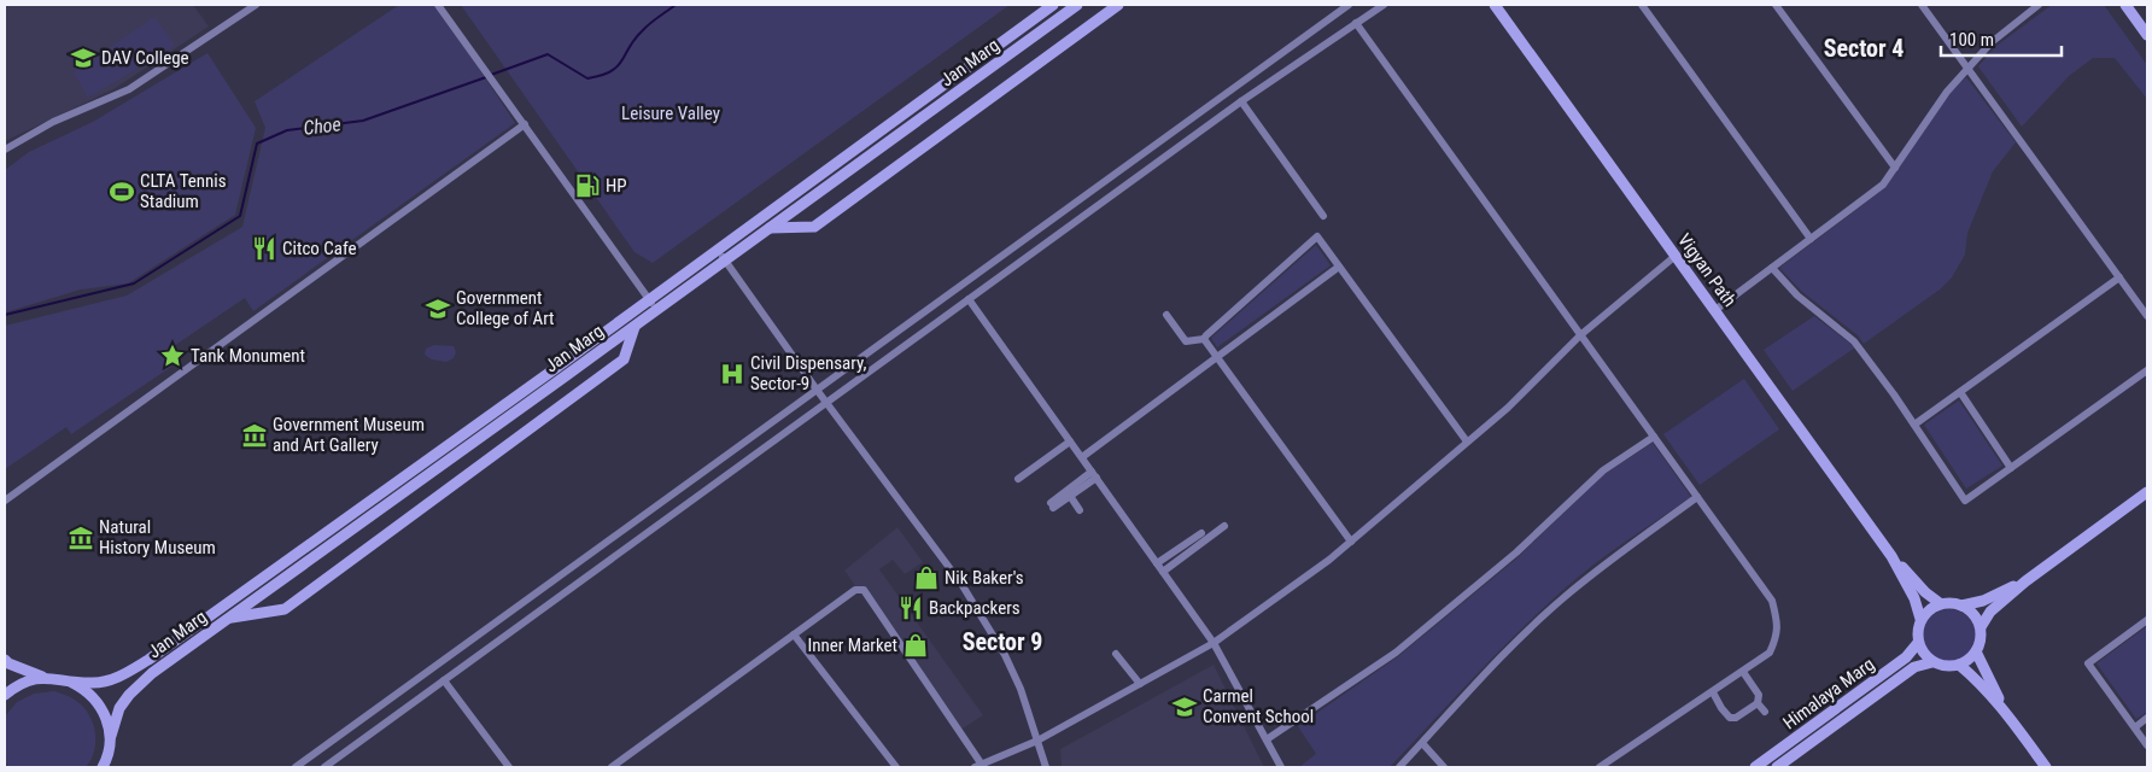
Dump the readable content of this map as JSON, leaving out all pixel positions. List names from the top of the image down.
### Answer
{
  "streets": {
    "main road": ["Jan Marg", "Vigyan Path", "Himalaya Marg"]
  },
  "crossings": [
    ["Vigyan Path", "Himalaya Marg"]
  ],
  "districts": ["Sector 4", "Sector 9"],
  "water": ["Choe"],
  "parks": ["Leisure Valley"],
  "places": {
    "school or university": ["DAV College", "Government College of Art", "Carmel Convent School"],
    "fuel station": ["HP"],
    "sports": ["CLTA Tennis Stadium"],
    "restaurant": ["Citco Cafe", "Backpackers"],
    "place": ["Tank Monument"],
    "hospital": ["Civil Dispensary, Sector-9"],
    "museum": ["Government Museum and Art Gallery", "Natural History Museum"],
    "shop": ["Nik Baker's", "Inner Market"]
  },
  "scale_bar": "100 m"
}
